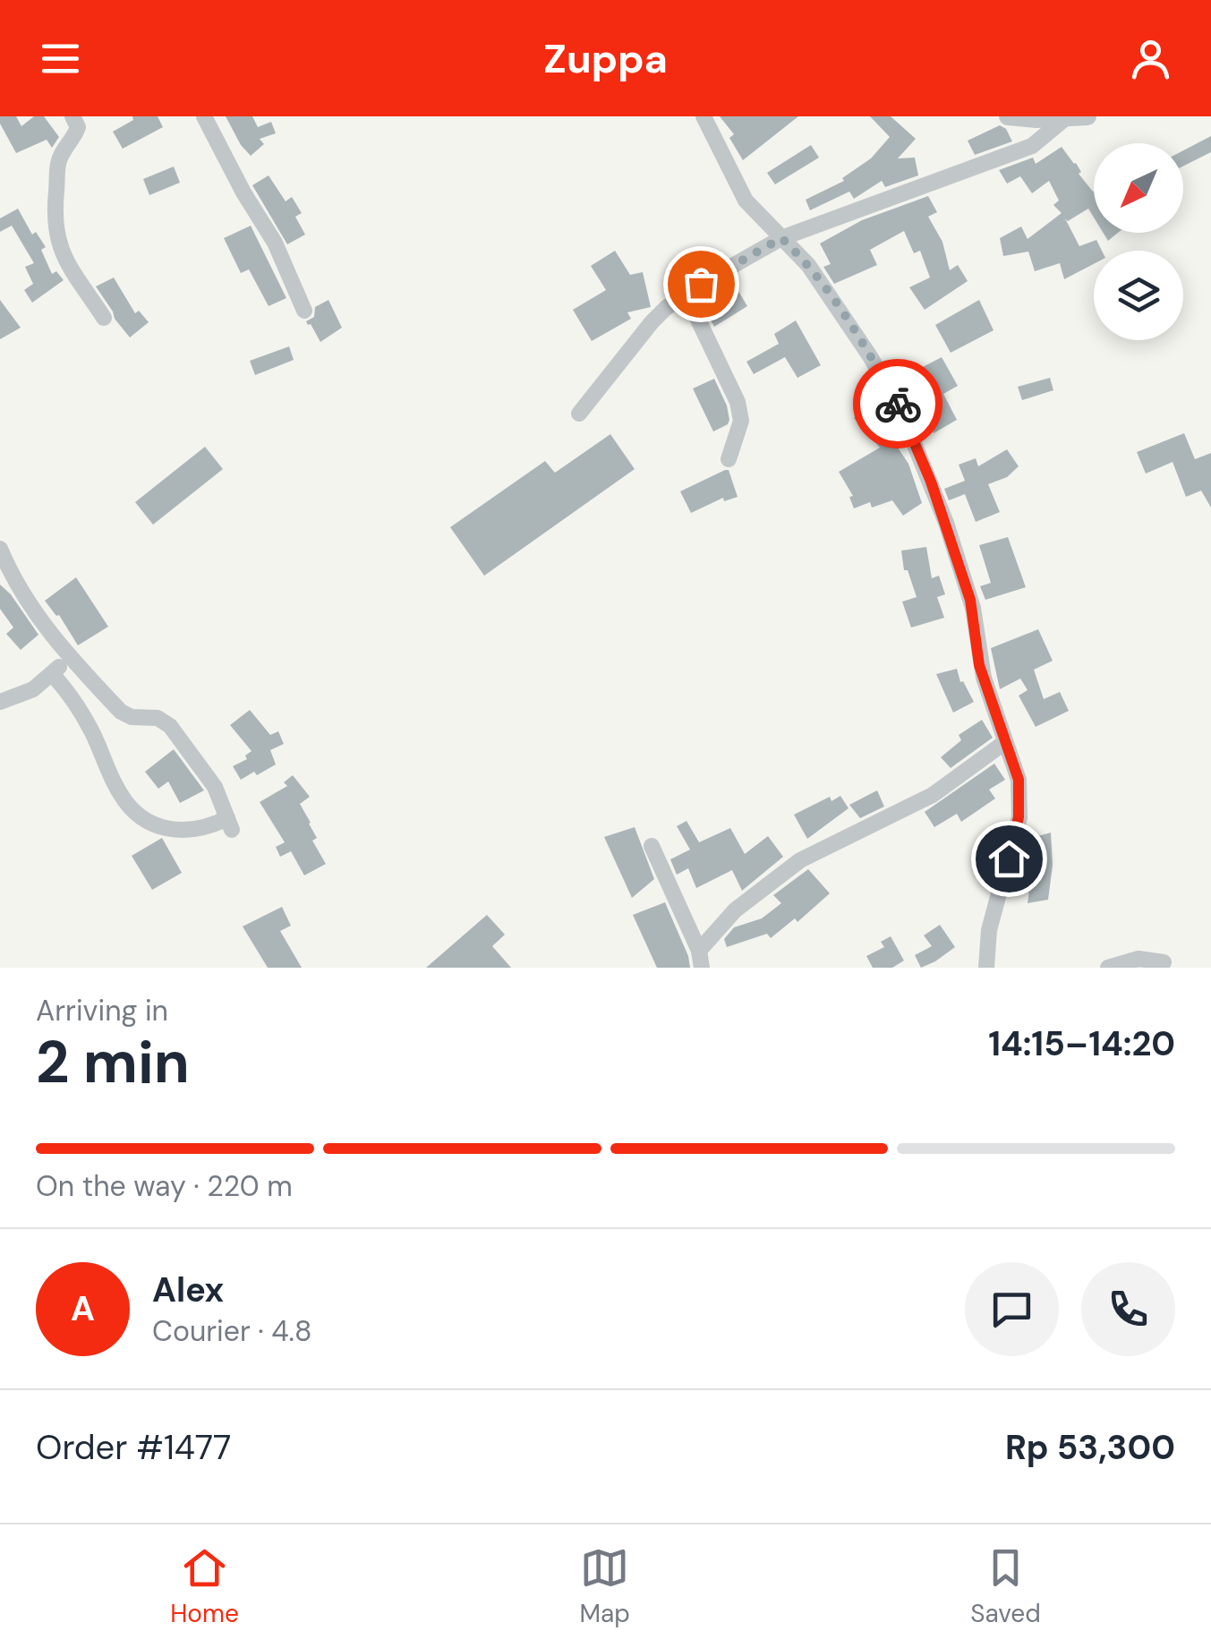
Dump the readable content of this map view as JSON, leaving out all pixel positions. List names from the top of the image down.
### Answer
{
  "north": "bottom left",
  "page": {
    "header": "Zuppa",
    "heading": ["2 min", "Arriving in", "14:15–14:20"],
    "panel": [
      "Alex",
      "Courier · 4.8",
      "Order #1477",
      "Rp 53,300"
    ],
    "bar": "On the way · 220 m",
    "round": "A",
    "tabs": ["Home", "Map", "Saved"]
  }
}
